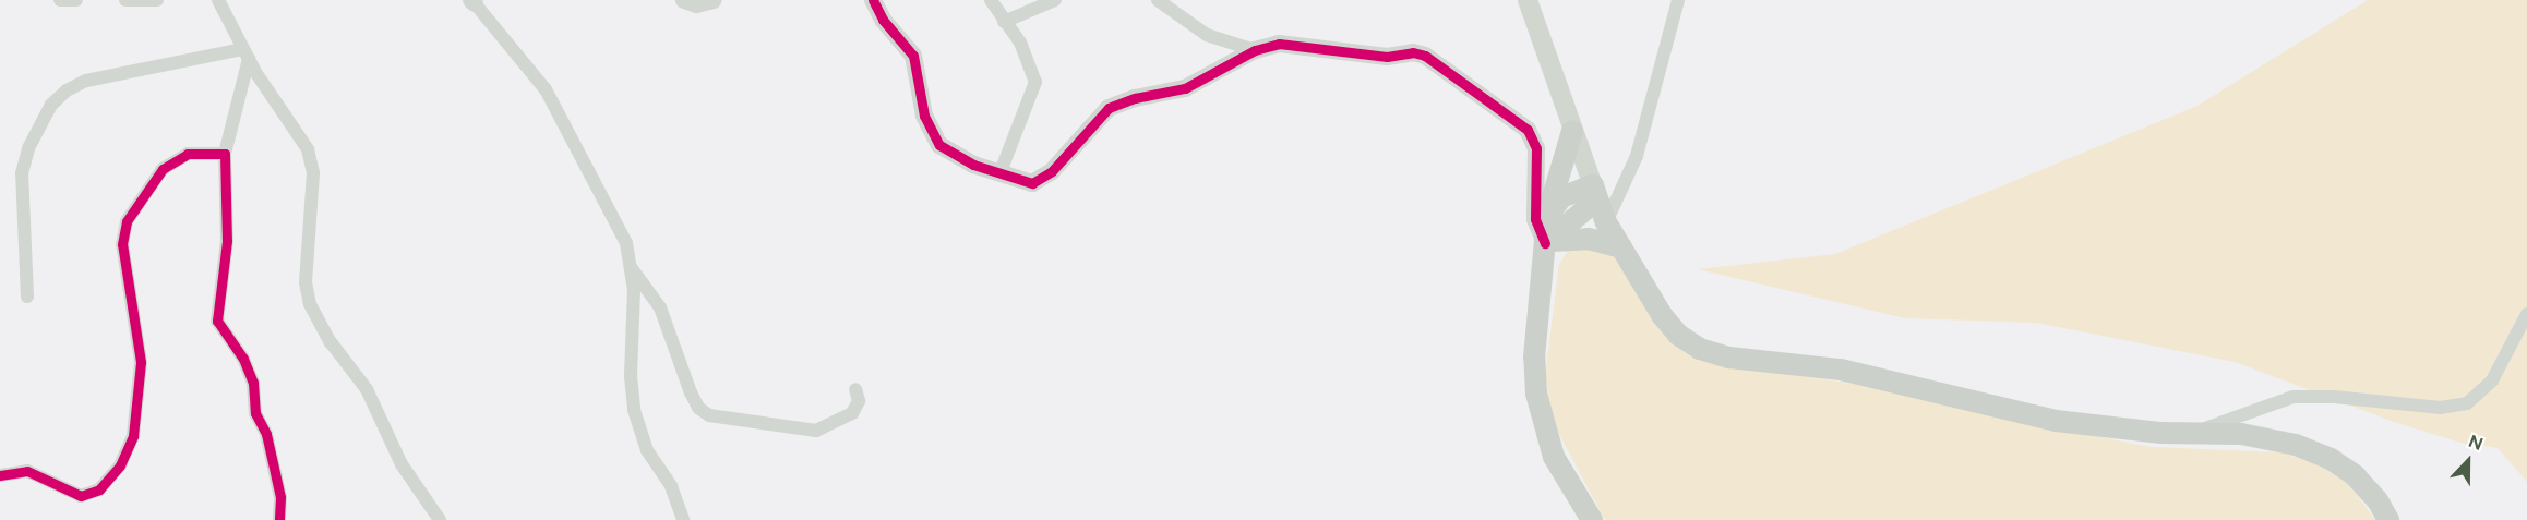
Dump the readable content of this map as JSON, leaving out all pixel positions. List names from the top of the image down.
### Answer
{
  "north": "top"
}
